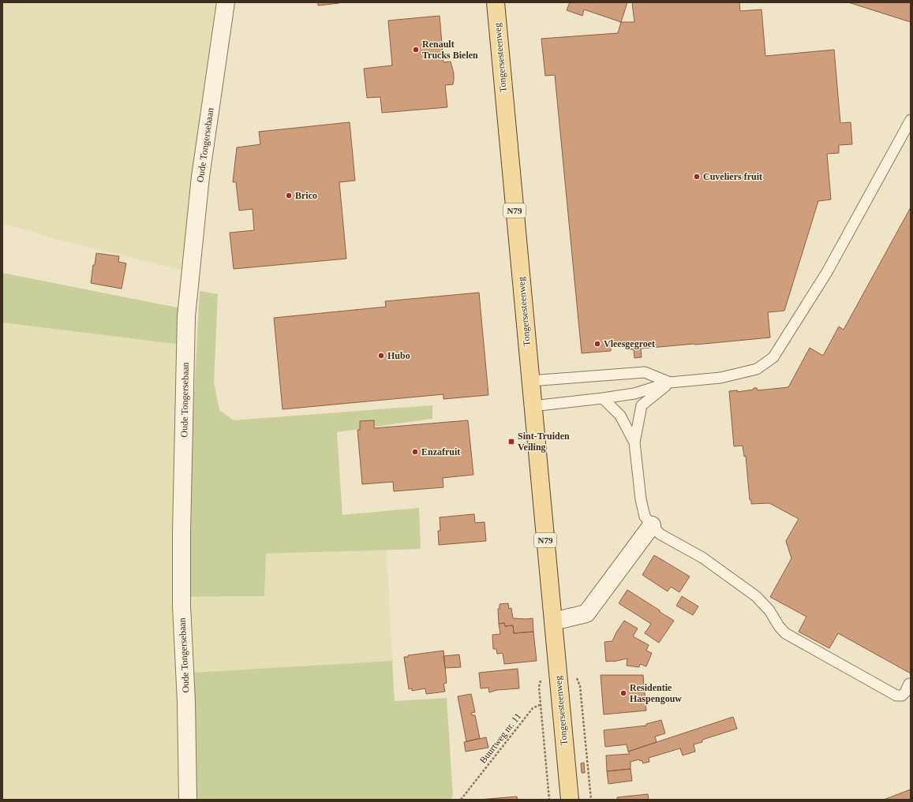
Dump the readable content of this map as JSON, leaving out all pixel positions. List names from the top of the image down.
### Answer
{
  "streets": {
    "main road": ["Tongersesteenweg", "N79"],
    "street": ["Oude Tongersebaan"],
    "path": ["Buurtweg nr. 11"]
  },
  "crossings": [
    ["Tongersesteenweg", "Buurtweg nr. 11"]
  ],
  "places": {
    "other": [
      "Renault Trucks Bielen",
      "Cuveliers fruit",
      "Brico",
      "Vleesgegroet",
      "Hubo",
      "Enzafruit",
      "Residentie Haspengouw"
    ],
    "transit": ["Sint-Truiden Veiling"]
  }
}
